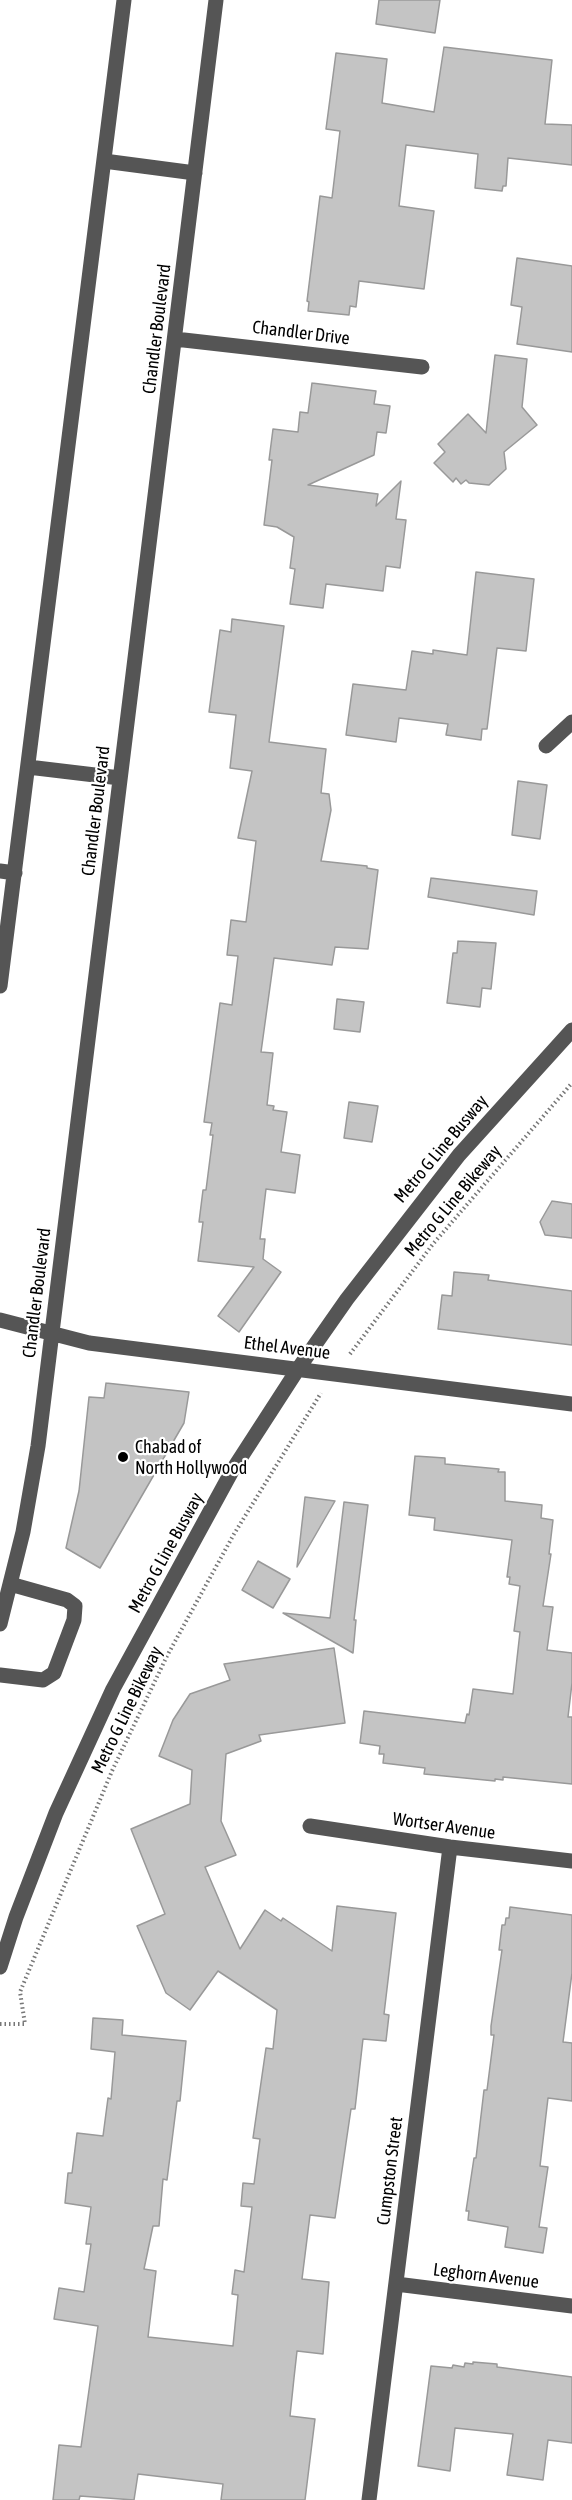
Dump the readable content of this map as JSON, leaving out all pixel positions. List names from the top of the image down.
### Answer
{
  "streets": {
    "street": [
      "Chandler Boulevard",
      "Chandler Drive",
      "Metro G Line Busway",
      "Ethel Avenue",
      "Wortser Avenue",
      "Cumpston Street",
      "Leghorn Avenue"
    ],
    "path": ["Metro G Line Bikeway"]
  },
  "crossings": [
    ["Chandler Boulevard", "Chandler Drive"],
    ["Chandler Boulevard", "Ethel Avenue"],
    ["Metro G Line Busway", "Ethel Avenue"],
    ["Wortser Avenue", "Cumpston Street"],
    ["Cumpston Street", "Leghorn Avenue"]
  ],
  "places": ["Chabad of North Hollywood"]
}
